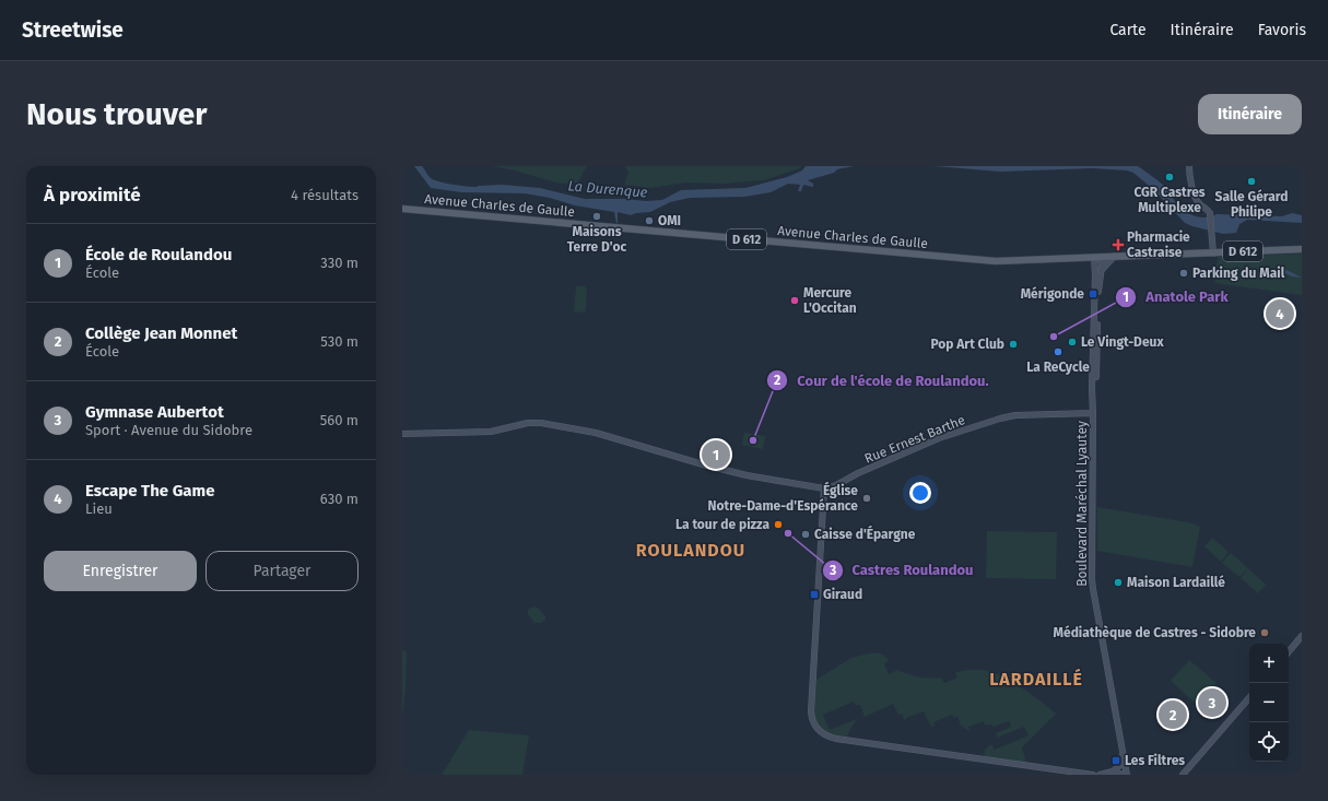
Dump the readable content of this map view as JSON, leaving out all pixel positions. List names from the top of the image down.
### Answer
{
  "streets": {
    "main road": ["Avenue Charles de Gaulle", "D 612"],
    "street": ["Rue Ernest Barthe", "Boulevard Maréchal Lyautey"]
  },
  "crossings": [
    ["Rue Ernest Barthe", "Boulevard Maréchal Lyautey"]
  ],
  "districts": ["ROULANDOU", "LARDAILLÉ"],
  "water": ["La Durenque"],
  "places": {
    "other": [
      "CGR Castres Multiplexe",
      "Salle Gérard Philipe",
      "Maisons Terre D'oc",
      "OMI",
      "Parking du Mail",
      "Mercure L'Occitan",
      "Anatole Park",
      "Le Vingt-Deux",
      "Pop Art Club",
      "La ReCycle",
      "Cour de l'école de Roulandou.",
      "Église Notre-Dame-d'Espérance",
      "La tour de pizza",
      "Castres Roulandou",
      "Caisse d'Épargne",
      "Maison Lardaillé",
      "Médiathèque de Castres - Sidobre"
    ],
    "health": ["Pharmacie Castraise"],
    "transit": ["Mérigonde", "Giraud", "Les Filtres"]
  },
  "page": {
    "header": "Streetwise",
    "nav": ["Carte", "Itinéraire", "Favoris"],
    "buttons": [
      "Itinéraire",
      ["Enregistrer", "Partager"]
    ],
    "title": "Nous trouver",
    "heading": ["À proximité", "4 résultats"],
    "list": [
      {
        "mark": "1",
        "name": "École de Roulandou",
        "note": "École",
        "value": "330 m"
      },
      {
        "mark": "2",
        "name": "Collège Jean Monnet",
        "note": "École",
        "value": "530 m"
      },
      {
        "mark": "3",
        "name": "Gymnase Aubertot",
        "note": "Sport · Avenue du Sidobre",
        "value": "560 m"
      },
      {
        "mark": "4",
        "name": "Escape The Game",
        "note": "Lieu",
        "value": "630 m"
      }
    ],
    "pins": [
      "4",
      "1",
      "3",
      "2"
    ],
    "map_buttons": ["+", "−"]
  }
}
